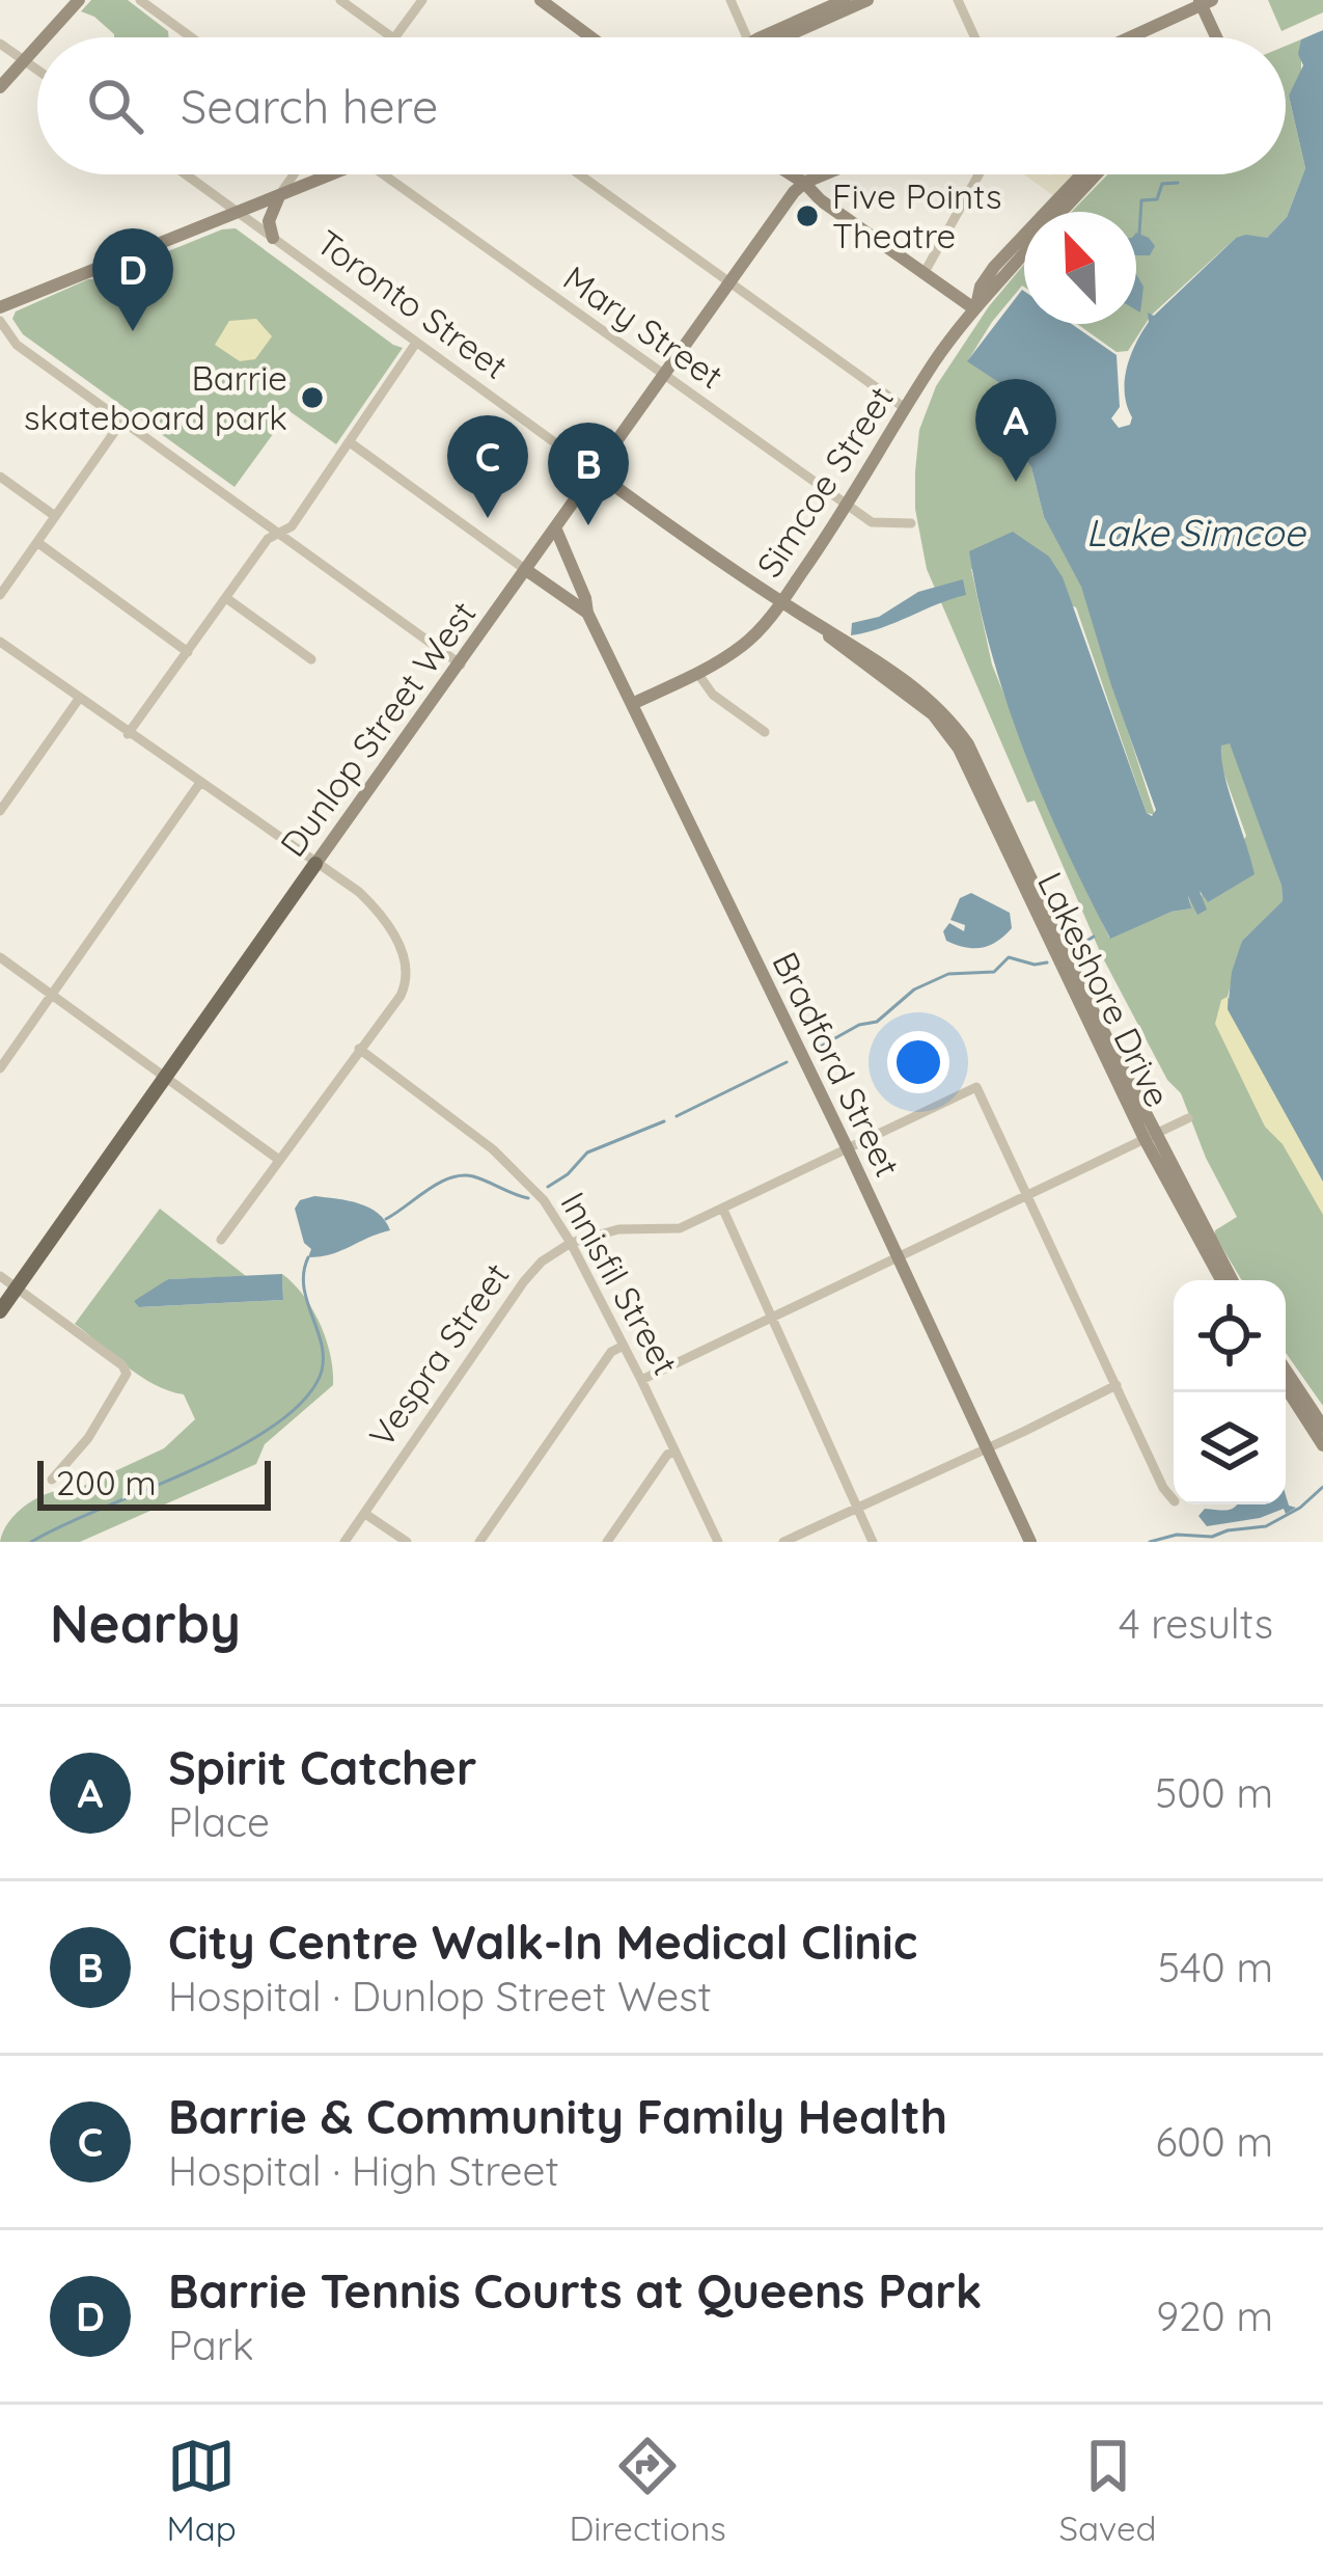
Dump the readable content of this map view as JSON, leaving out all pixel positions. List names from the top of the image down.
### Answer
{
  "streets": {
    "main road": [
      "Toronto Street",
      "Simcoe Street",
      "Dunlop Street West",
      "Lakeshore Drive",
      "Bradford Street"
    ],
    "street": ["Mary Street", "Innisfil Street", "Vespra Street"]
  },
  "crossings": [
    ["Toronto Street", "Simcoe Street"],
    ["Toronto Street", "Dunlop Street West"],
    ["Toronto Street", "Lakeshore Drive"],
    ["Mary Street", "Simcoe Street"],
    ["Mary Street", "Dunlop Street West"],
    ["Simcoe Street", "Bradford Street"],
    ["Dunlop Street West", "Bradford Street"],
    ["Bradford Street", "Vespra Street"],
    ["Innisfil Street", "Vespra Street"]
  ],
  "water": ["Lake Simcoe"],
  "places": ["Five Points Theatre", "Barrie skateboard park"],
  "scale_bar": "200 m",
  "north": "top left",
  "page": {
    "search": "Search here",
    "pins": [
      "D",
      "A",
      "C",
      "B"
    ],
    "scale": "200 m",
    "heading": ["Nearby", "4 results"],
    "list": [
      {
        "mark": "A",
        "name": "Spirit Catcher",
        "note": "Place",
        "value": "500 m"
      },
      {
        "mark": "B",
        "name": "City Centre Walk-In Medical Clinic",
        "note": "Hospital · Dunlop Street West",
        "value": "540 m"
      },
      {
        "mark": "C",
        "name": "Barrie & Community Family Health",
        "note": "Hospital · High Street",
        "value": "600 m"
      },
      {
        "mark": "D",
        "name": "Barrie Tennis Courts at Queens Park",
        "note": "Park",
        "value": "920 m"
      }
    ],
    "nav": ["Map", "Directions", "Saved"]
  }
}
